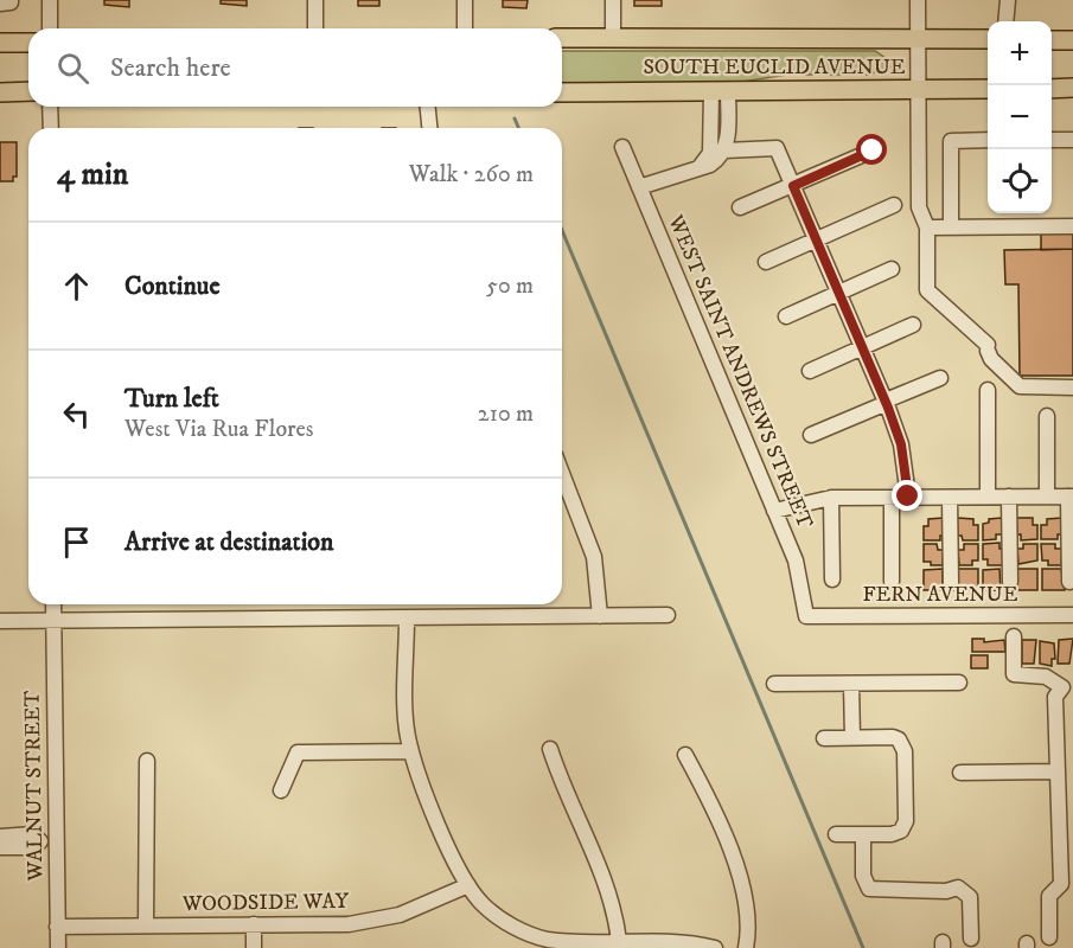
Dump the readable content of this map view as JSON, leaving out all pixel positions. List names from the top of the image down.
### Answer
{
  "streets": {
    "main road": ["SOUTH EUCLID AVENUE"],
    "street": [
      "WEST SAINT ANDREWS STREET",
      "FERN AVENUE",
      "WALNUT STREET",
      "WOODSIDE WAY"
    ]
  },
  "crossings": [
    ["WEST SAINT ANDREWS STREET", "FERN AVENUE"],
    ["WALNUT STREET", "WOODSIDE WAY"]
  ],
  "page": {
    "map_buttons": ["+", "−"],
    "search": "Search here",
    "heading": ["4 min", "Walk · 260 m"],
    "list": [
      ["Continue", "50 m"],
      ["Turn left", "West Via Rua Flores", "210 m"],
      "Arrive at destination"
    ]
  }
}
